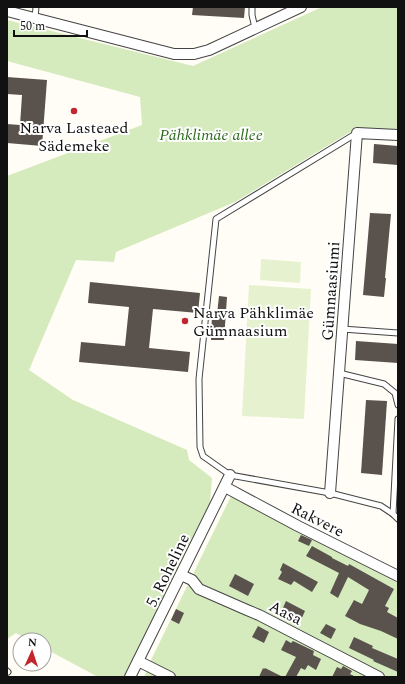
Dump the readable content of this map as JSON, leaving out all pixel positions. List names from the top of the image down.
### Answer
{
  "streets": {
    "street": [
      "Gümnaasiumi",
      "Rakvere",
      "5. Roheline",
      "Aasa"
    ]
  },
  "crossings": [
    ["Rakvere", "5. Roheline"],
    ["5. Roheline", "Aasa"]
  ],
  "parks": ["Pähklimäe allee"],
  "places": ["Narva Lasteaed Sädemeke", "Narva Pähklimäe Gümnaasium"],
  "scale_bar": "50 m",
  "north": "top"
}
